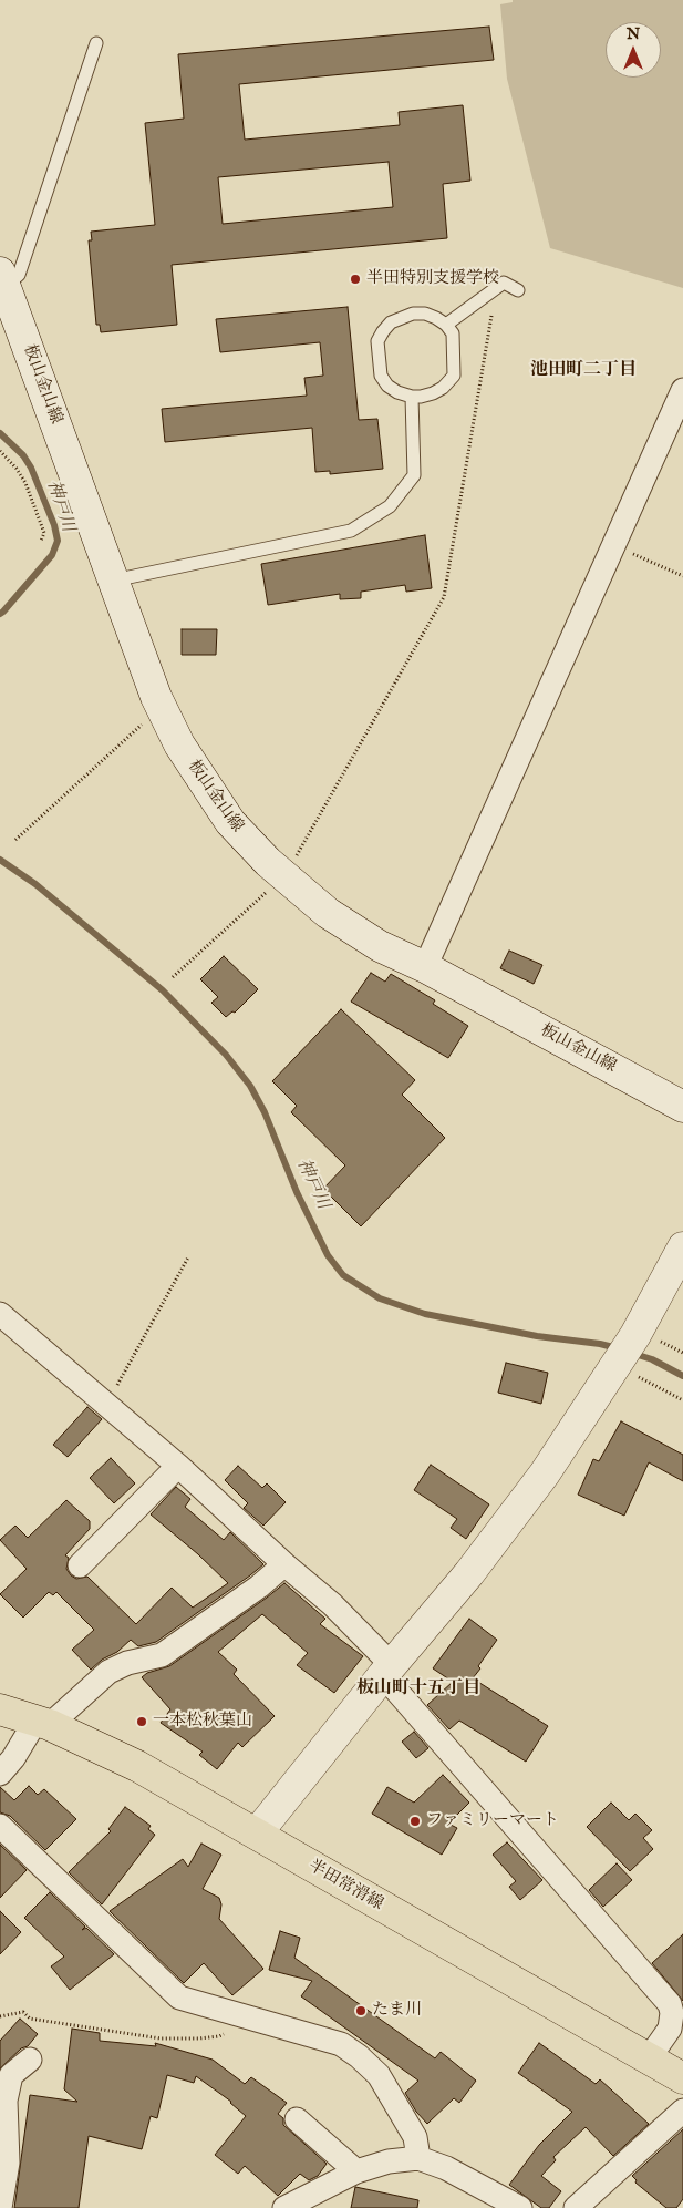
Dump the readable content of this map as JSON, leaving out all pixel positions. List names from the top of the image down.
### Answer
{
  "streets": {
    "main road": ["板山金山線", "半田常滑線"]
  },
  "districts": ["池田町二丁目", "板山町十五丁目"],
  "water": ["神戸川"],
  "places": [
    "半田特別支援学校",
    "一本松秋葉山",
    "ファミリーマート",
    "たま川"
  ],
  "north": "top"
}
